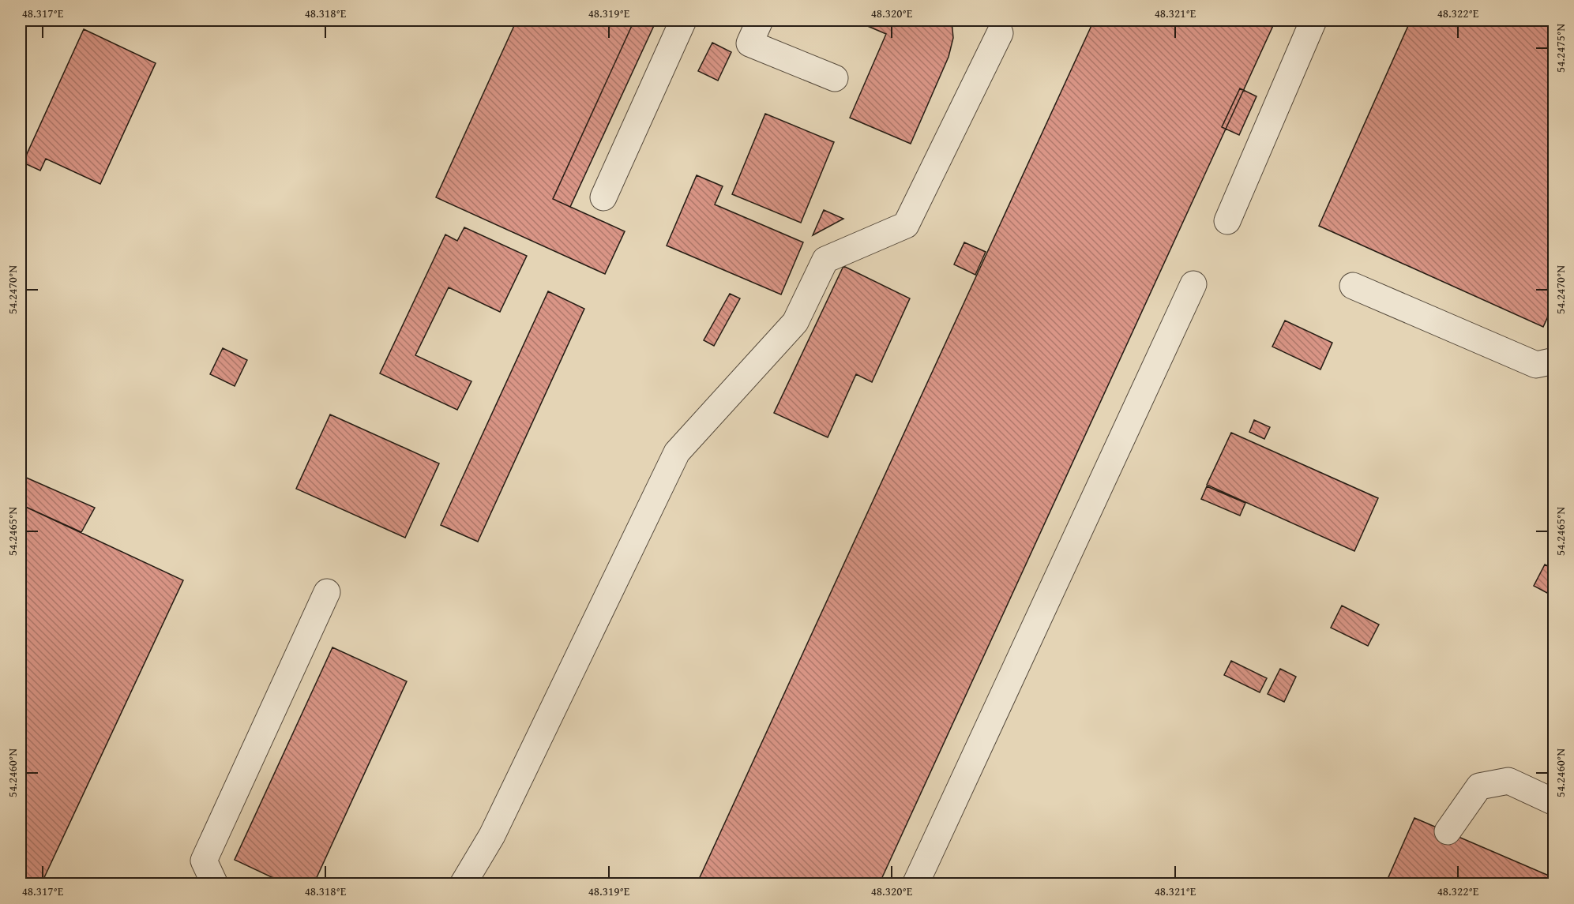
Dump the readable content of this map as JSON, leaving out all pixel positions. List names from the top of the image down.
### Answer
{
  "coordinates": [
    "48.317°E",
    "48.318°E",
    "48.319°E",
    "48.320°E",
    "48.321°E",
    "48.322°E",
    "54.2475°N",
    "54.2470°N",
    "54.2465°N",
    "54.2460°N"
  ]
}
